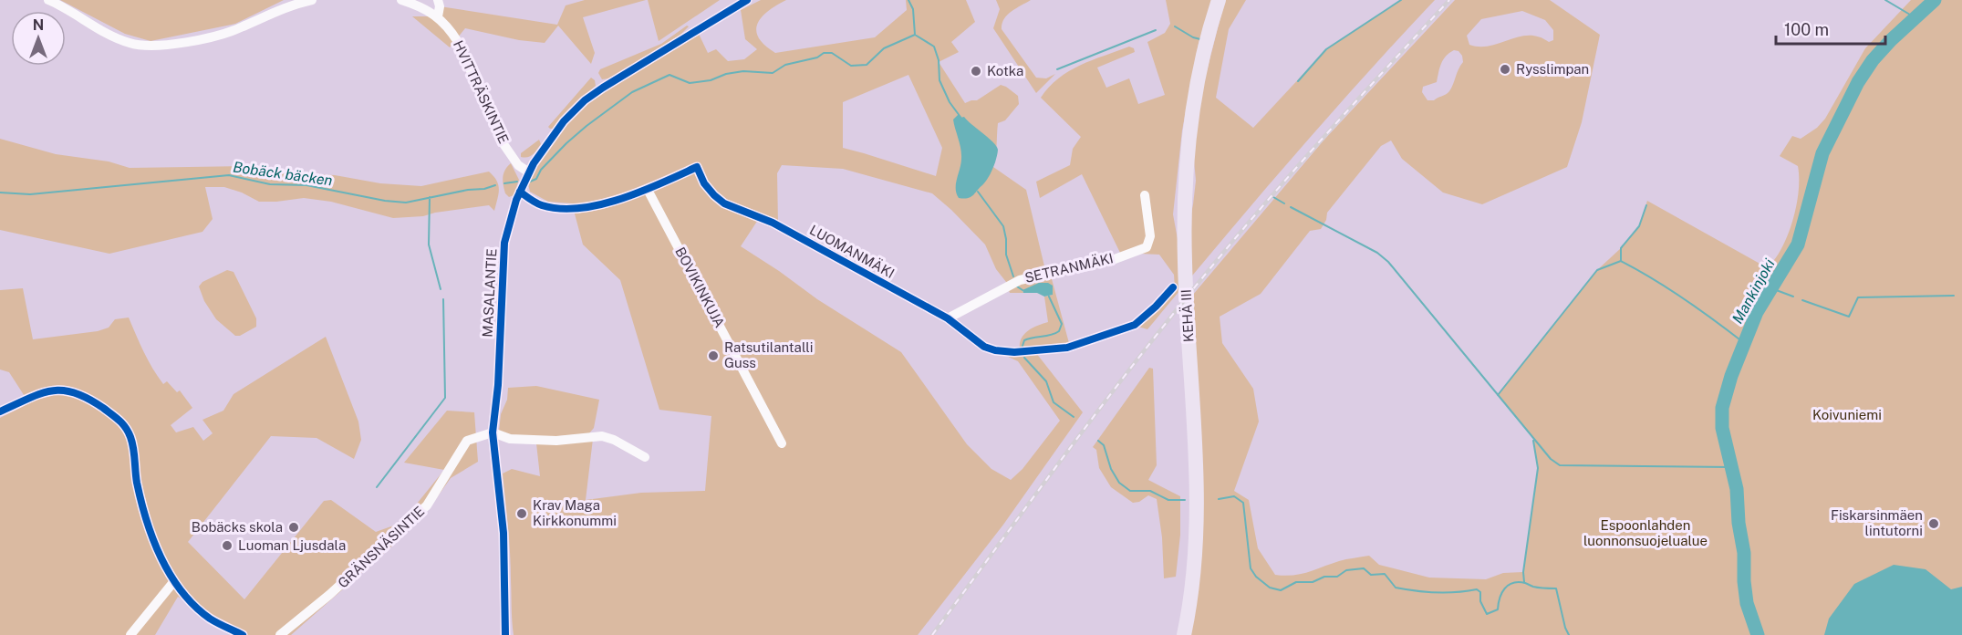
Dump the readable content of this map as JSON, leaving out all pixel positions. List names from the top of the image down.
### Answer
{
  "streets": {
    "highway": ["KEHÄ III"],
    "street": [
      "HVITTRÄSKINTIE",
      "LUOMANMÄKI",
      "SETRANMÄKI",
      "BOVIKINKUJA",
      "MASALANTIE",
      "GRÄNSNÄSINTIE"
    ]
  },
  "crossings": [
    ["HVITTRÄSKINTIE", "MASALANTIE"],
    ["LUOMANMÄKI", "SETRANMÄKI"],
    ["LUOMANMÄKI", "BOVIKINKUJA"],
    ["LUOMANMÄKI", "MASALANTIE"],
    ["MASALANTIE", "GRÄNSNÄSINTIE"]
  ],
  "water": ["Bobäck bäcken", "Mankinjoki"],
  "parks": ["Koivuniemi", "Espoonlahden luonnonsuojelualue"],
  "places": [
    "Rysslimpan",
    "Kotka",
    "Ratsutilantalli Guss",
    "Krav Maga Kirkkonummi",
    "Fiskarsinmäen lintutorni",
    "Bobäcks skola",
    "Luoman Ljusdala"
  ],
  "scale_bar": "100 m",
  "north": "top"
}
